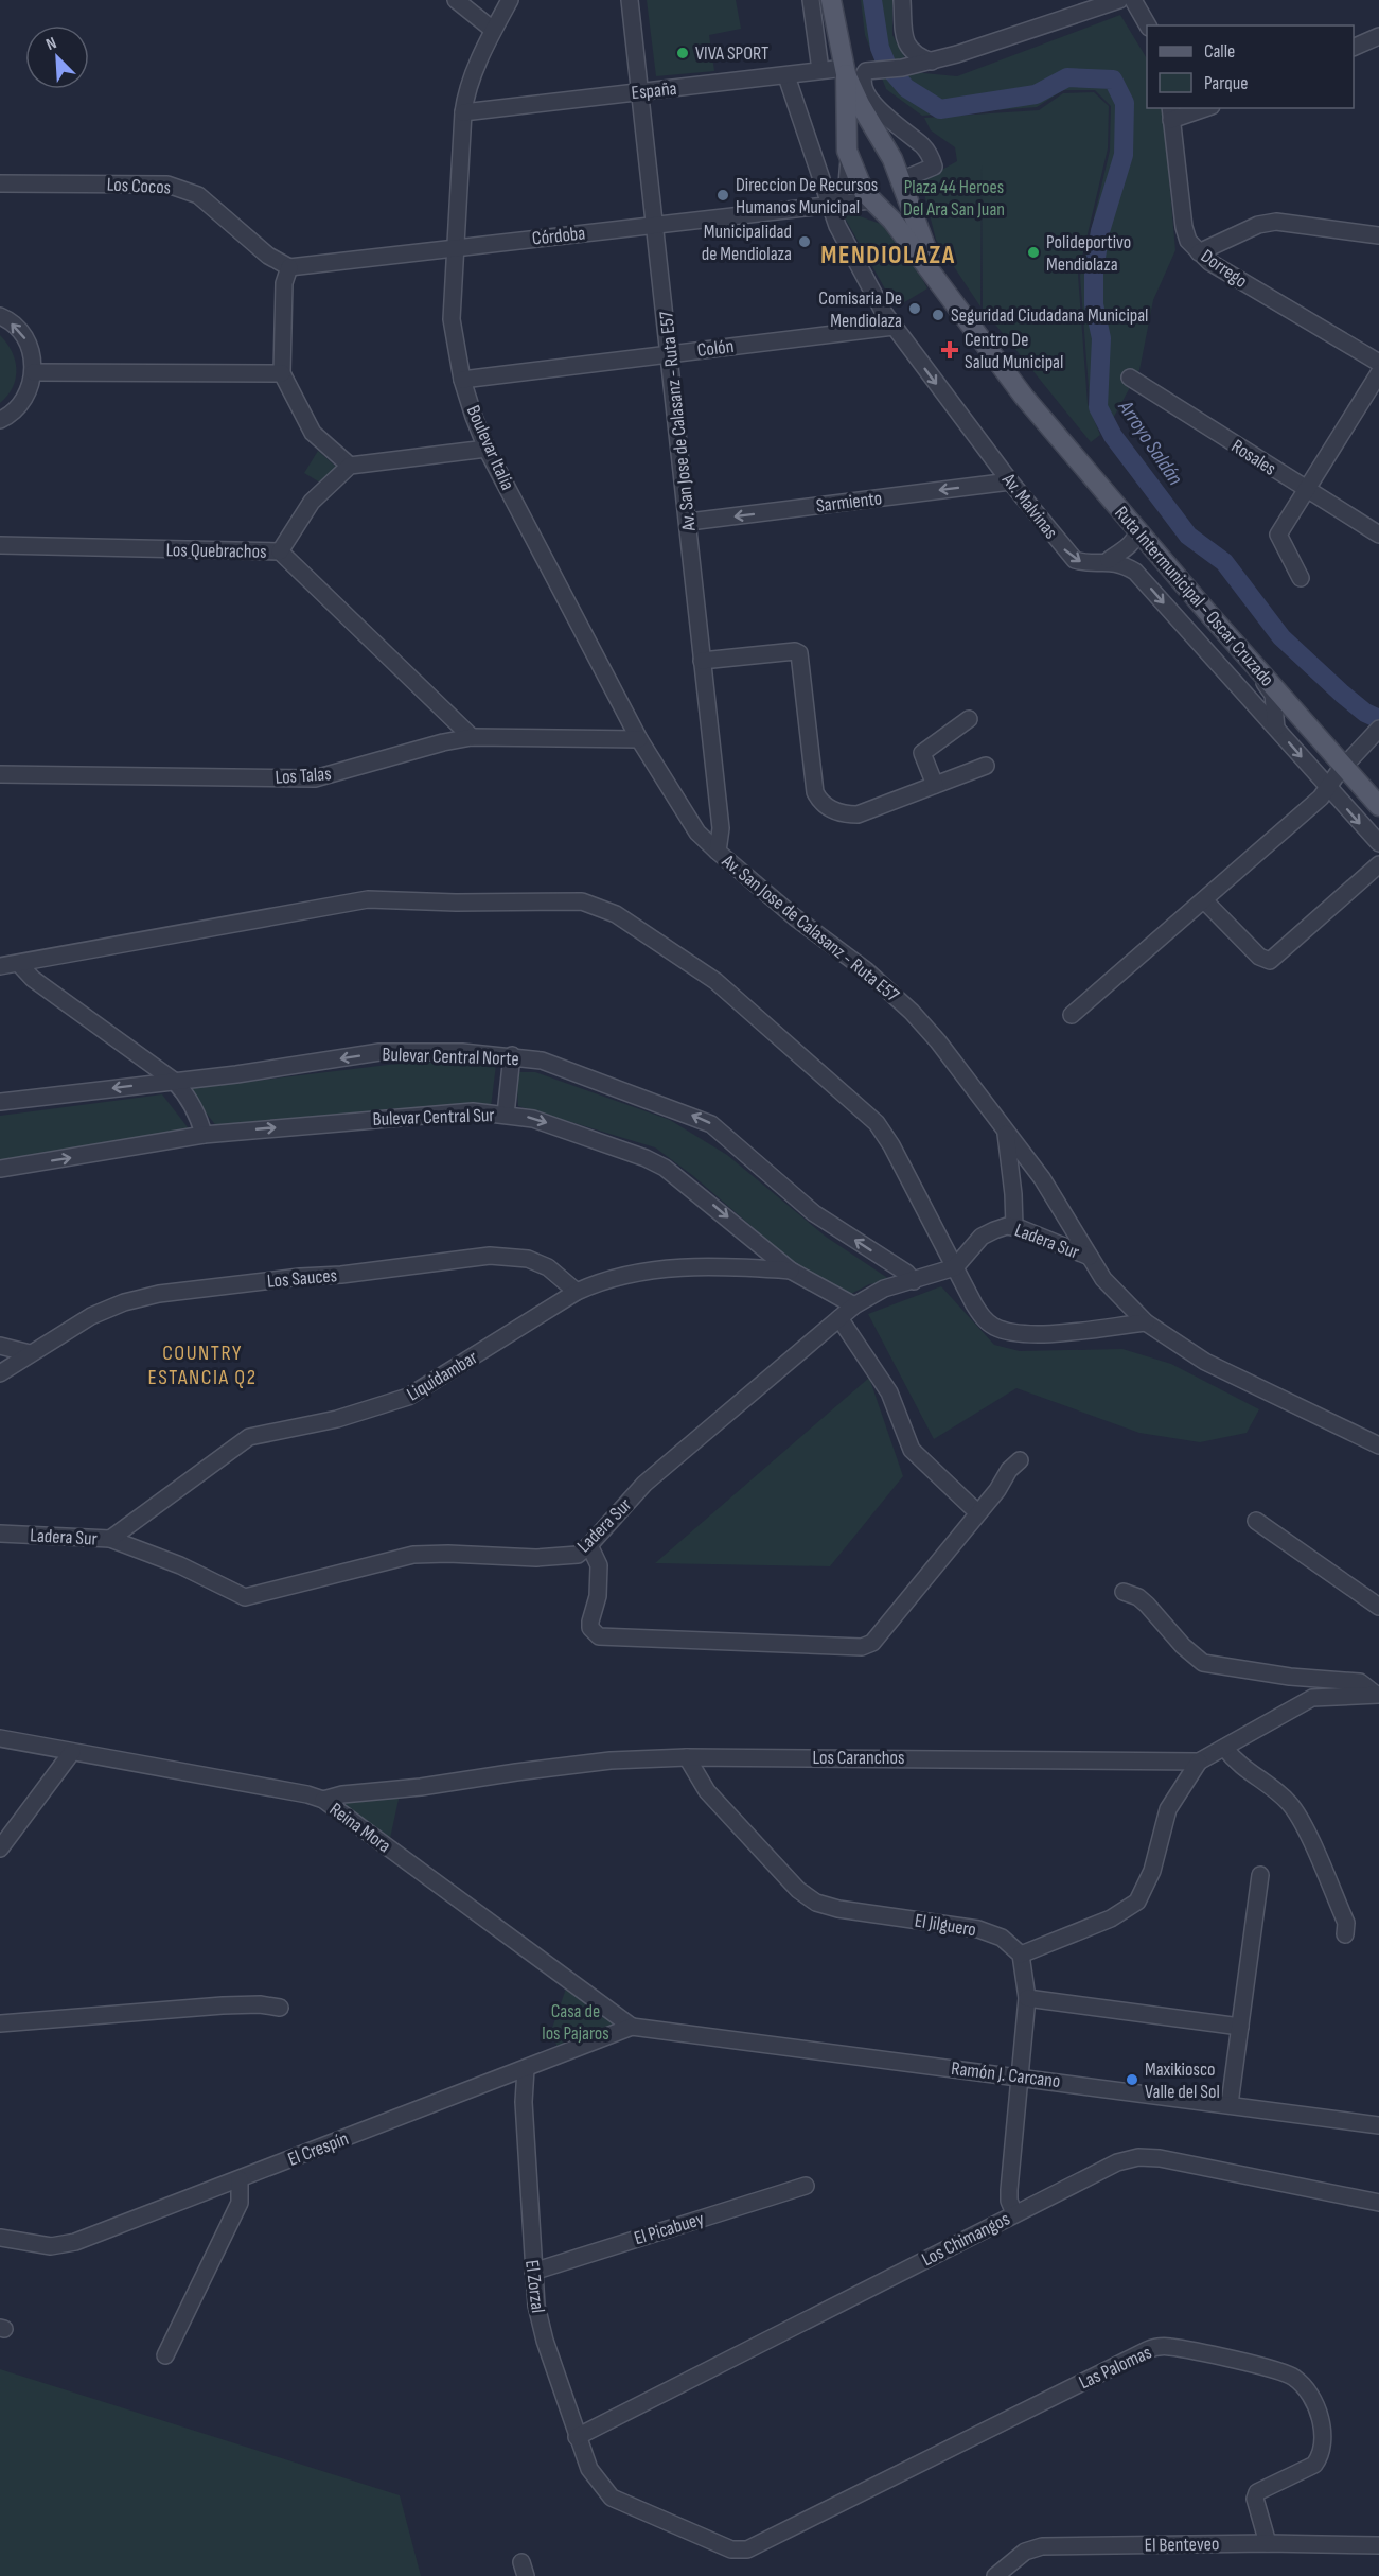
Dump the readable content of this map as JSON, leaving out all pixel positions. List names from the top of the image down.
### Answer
{
  "streets": {
    "main road": ["Ruta Intermunicipal - Oscar Cruzado"],
    "street": [
      "España",
      "Los Cocos",
      "Córdoba",
      "Dorrego",
      "Colón",
      "Av. San Jose de Calasanz - Ruta E57",
      "Boulevar Italia",
      "Rosales",
      "Sarmiento",
      "Av. Malvinas",
      "Los Quebrachos",
      "Los Talas",
      "Bulevar Central Norte",
      "Bulevar Central Sur",
      "Ladera Sur",
      "Los Sauces",
      "Liquidambar",
      "Los Caranchos",
      "Reina Mora",
      "El Jilguero",
      "Ramón J. Carcano",
      "El Crespín",
      "El Picabuey",
      "Los Chimangos",
      "El Zorzal",
      "Las Palomas",
      "El Benteveo"
    ]
  },
  "crossings": [
    ["España", "Av. San Jose de Calasanz - Ruta E57"],
    ["España", "Boulevar Italia"],
    ["España", "Av. Malvinas"],
    ["España", "Ruta Intermunicipal - Oscar Cruzado"],
    ["Los Cocos", "Córdoba"],
    ["Córdoba", "Av. San Jose de Calasanz - Ruta E57"],
    ["Córdoba", "Boulevar Italia"],
    ["Córdoba", "Av. Malvinas"],
    ["Córdoba", "Ruta Intermunicipal - Oscar Cruzado"],
    ["Colón", "Av. San Jose de Calasanz - Ruta E57"],
    ["Colón", "Boulevar Italia"],
    ["Colón", "Av. Malvinas"],
    ["Av. San Jose de Calasanz - Ruta E57", "Boulevar Italia"],
    ["Av. San Jose de Calasanz - Ruta E57", "Sarmiento"],
    ["Av. San Jose de Calasanz - Ruta E57", "Ladera Sur"],
    ["Boulevar Italia", "Los Talas"],
    ["Sarmiento", "Av. Malvinas"],
    ["Los Quebrachos", "Los Talas"],
    ["Bulevar Central Norte", "Ladera Sur"],
    ["Bulevar Central Sur", "Ladera Sur"],
    ["Bulevar Central Sur", "Liquidambar"],
    ["Ladera Sur", "Liquidambar"],
    ["Los Sauces", "Liquidambar"],
    ["Los Caranchos", "Reina Mora"],
    ["Los Caranchos", "El Jilguero"],
    ["Reina Mora", "Ramón J. Carcano"],
    ["Reina Mora", "El Crespín"],
    ["Ramón J. Carcano", "El Crespín"],
    ["El Crespín", "El Zorzal"],
    ["El Picabuey", "El Zorzal"],
    ["Los Chimangos", "El Zorzal"],
    ["El Zorzal", "Las Palomas"],
    ["Las Palomas", "El Benteveo"]
  ],
  "one_way": [
    "Sarmiento",
    "Av. Malvinas",
    "Bulevar Central Norte",
    "Bulevar Central Sur"
  ],
  "districts": ["MENDIOLAZA", "COUNTRY ESTANCIA Q2"],
  "water": ["Arroyo Saldán"],
  "parks": ["Plaza 44 Heroes Del Ara San Juan", "Casa de los Pajaros"],
  "places": {
    "other": [
      "VIVA SPORT",
      "Direccion De Recursos Humanos Municipal",
      "Municipalidad de Mendiolaza",
      "Polideportivo Mendiolaza",
      "Comisaria De Mendiolaza",
      "Seguridad Ciudadana Municipal",
      "Maxikiosco Valle del Sol"
    ],
    "health": ["Centro De Salud Municipal"]
  },
  "legend": ["Calle", "Parque"],
  "north": "top left"
}
